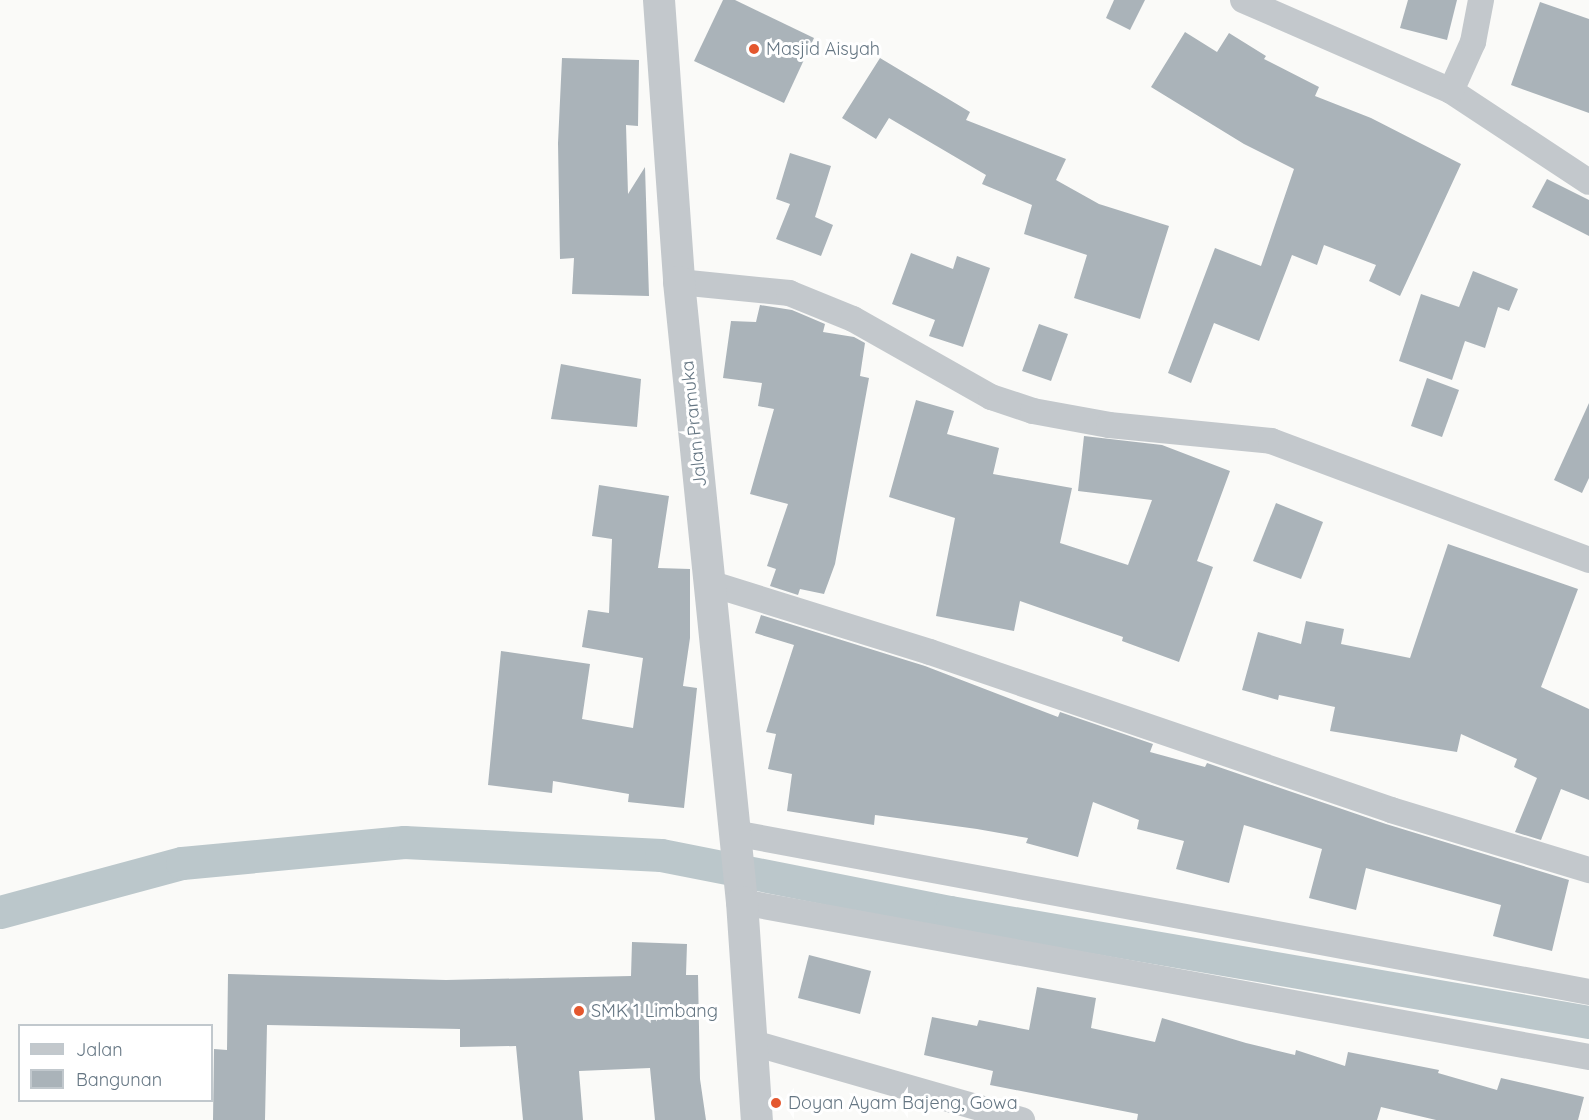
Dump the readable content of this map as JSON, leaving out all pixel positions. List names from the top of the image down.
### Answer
{
  "streets": {
    "street": ["Jalan Pramuka"]
  },
  "places": ["Masjid Aisyah", "SMK 1 Limbang", "Doyan Ayam Bajeng, Gowa"],
  "legend": ["Jalan", "Bangunan"]
}
